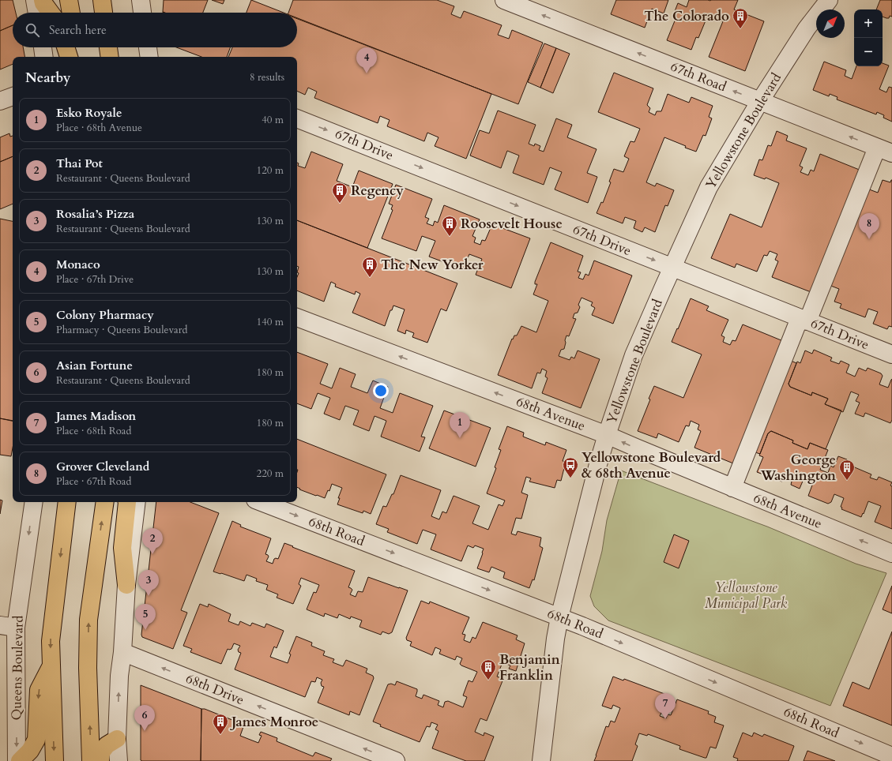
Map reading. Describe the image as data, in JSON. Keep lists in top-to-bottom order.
{
  "streets": {
    "street": [
      "67th Road",
      "Yellowstone Boulevard",
      "67th Drive",
      "68th Avenue",
      "68th Road",
      "Queens Boulevard",
      "68th Drive"
    ]
  },
  "crossings": [
    ["67th Road", "Yellowstone Boulevard"],
    ["Yellowstone Boulevard", "67th Drive"],
    ["Yellowstone Boulevard", "68th Avenue"],
    ["Yellowstone Boulevard", "68th Road"]
  ],
  "one_way": [
    "67th Road",
    "67th Drive",
    "68th Avenue",
    "68th Road",
    "68th Drive"
  ],
  "parks": ["Yellowstone Municipal Park"],
  "places": {
    "building": [
      "The Colorado",
      "Regency",
      "Roosevelt House",
      "The New Yorker",
      "George Washington",
      "Benjamin Franklin",
      "James Monroe"
    ],
    "bus stop": ["Yellowstone Boulevard & 68th Avenue"]
  },
  "north": "top right",
  "page": {
    "map_buttons": ["+", "−"],
    "search": "Search here",
    "pins": [
      "4",
      "8",
      "1",
      "2",
      "3",
      "5",
      "7",
      "6"
    ],
    "heading": ["Nearby", "8 results"],
    "list": [
      {
        "mark": "1",
        "name": "Esko Royale",
        "note": "Place · 68th Avenue",
        "value": "40 m"
      },
      {
        "mark": "2",
        "name": "Thai Pot",
        "note": "Restaurant · Queens Boulevard",
        "value": "120 m"
      },
      {
        "mark": "3",
        "name": "Rosalia’s Pizza",
        "note": "Restaurant · Queens Boulevard",
        "value": "130 m"
      },
      {
        "mark": "4",
        "name": "Monaco",
        "note": "Place · 67th Drive",
        "value": "130 m"
      },
      {
        "mark": "5",
        "name": "Colony Pharmacy",
        "note": "Pharmacy · Queens Boulevard",
        "value": "140 m"
      },
      {
        "mark": "6",
        "name": "Asian Fortune",
        "note": "Restaurant · Queens Boulevard",
        "value": "180 m"
      },
      {
        "mark": "7",
        "name": "James Madison",
        "note": "Place · 68th Road",
        "value": "180 m"
      },
      {
        "mark": "8",
        "name": "Grover Cleveland",
        "note": "Place · 67th Road",
        "value": "220 m"
      }
    ]
  }
}
